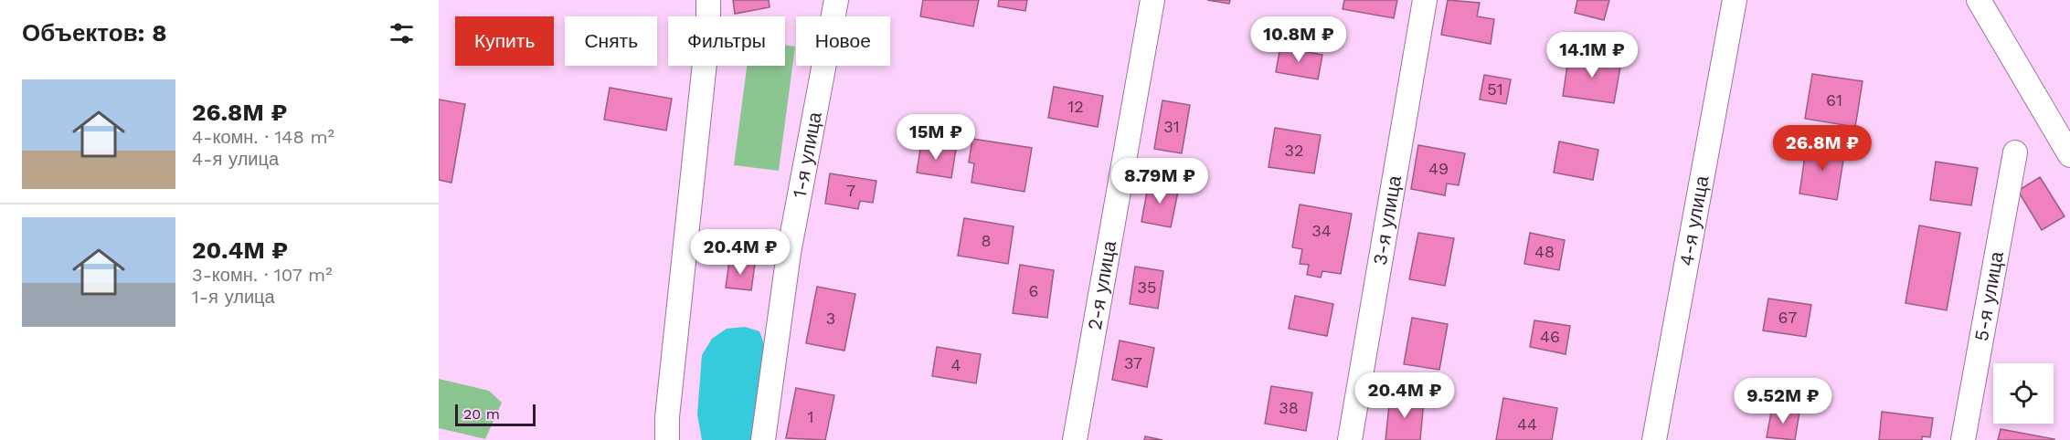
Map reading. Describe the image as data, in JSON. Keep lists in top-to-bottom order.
{
  "streets": {
    "street": [
      "1-я улица",
      "3-я улица",
      "4-я улица",
      "2-я улица",
      "5-я улица"
    ]
  },
  "house_numbers": [
    "51",
    "61",
    "12",
    "31",
    "32",
    "49",
    "7",
    "34",
    "8",
    "48",
    "35",
    "6",
    "67",
    "3",
    "46",
    "37",
    "4",
    "38",
    "1",
    "44"
  ],
  "scale_bar": "20 m",
  "page": {
    "heading": "Объектов: 8",
    "price": [
      "10.8M ₽",
      "14.1M ₽",
      "15M ₽",
      "26.8M ₽",
      "8.79M ₽",
      "20.4M ₽",
      "20.4M ₽",
      "9.52M ₽"
    ],
    "chip": [
      "Купить",
      "Снять",
      "Фильтры",
      "Новое"
    ],
    "list": [
      {
        "name": "26.8M ₽",
        "note": "4-комн. · 148 m² · 4-я улица"
      },
      {
        "name": "20.4M ₽",
        "note": "3-комн. · 107 m² · 1-я улица"
      }
    ],
    "scale": "20 m"
  }
}
